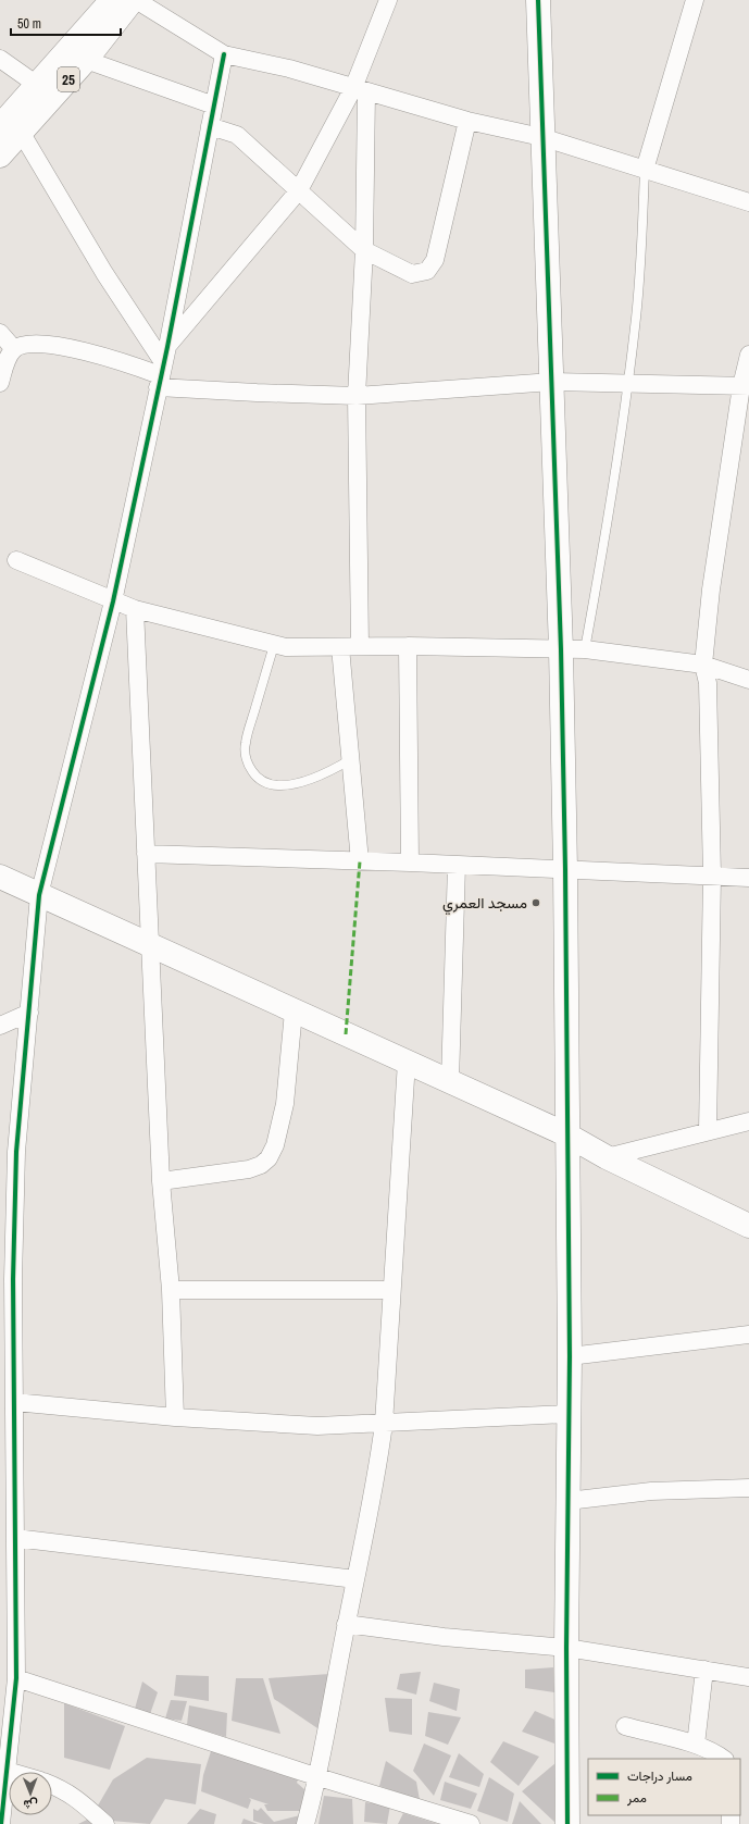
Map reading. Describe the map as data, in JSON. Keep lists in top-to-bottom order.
{
  "streets": {
    "main road": ["25"]
  },
  "places": ["مسجد العمري"],
  "legend": ["مسار دراجات", "ممر"],
  "scale_bar": "50 m",
  "north": "bottom"
}
